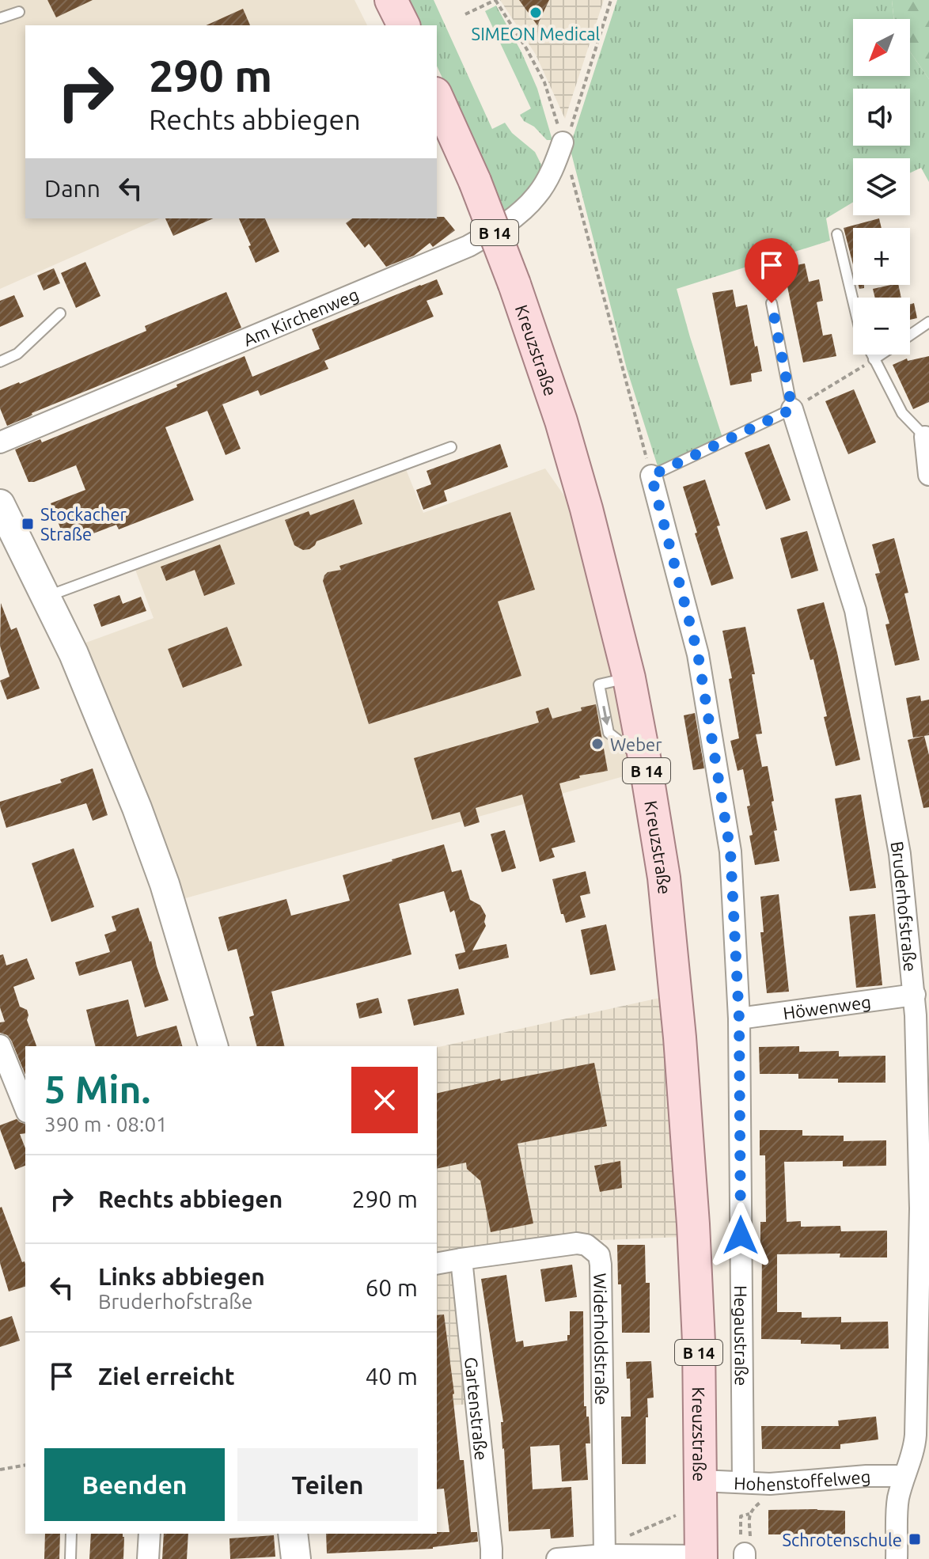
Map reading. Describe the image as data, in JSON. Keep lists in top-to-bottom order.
{
  "streets": {
    "main road": ["B 14", "Kreuzstraße"],
    "street": [
      "Am Kirchenweg",
      "Bruderhofstraße",
      "Höwenweg",
      "Hegaustraße",
      "Widerholdstraße",
      "Gartenstraße",
      "Hohenstoffelweg"
    ]
  },
  "crossings": [
    ["Kreuzstraße", "Hohenstoffelweg"],
    ["Bruderhofstraße", "Höwenweg"],
    ["Bruderhofstraße", "Hohenstoffelweg"],
    ["Höwenweg", "Hegaustraße"],
    ["Hegaustraße", "Hohenstoffelweg"],
    ["Widerholdstraße", "Gartenstraße"]
  ],
  "places": {
    "other": ["SIMEON Medical", "Weber"],
    "transit": ["Stockacher Straße", "Schrotenschule"]
  },
  "north": "bottom left",
  "page": {
    "map_buttons": ["+", "−"],
    "turn": ["290 m", "Rechts abbiegen"],
    "then": "Dann",
    "heading": ["5 Min.", "390 m · 08:01"],
    "list": [
      {
        "name": "Rechts abbiegen",
        "value": "290 m"
      },
      {
        "name": "Links abbiegen",
        "note": "Bruderhofstraße",
        "value": "60 m"
      },
      {
        "name": "Ziel erreicht",
        "value": "40 m"
      }
    ],
    "buttons": ["Beenden", "Teilen"]
  }
}
